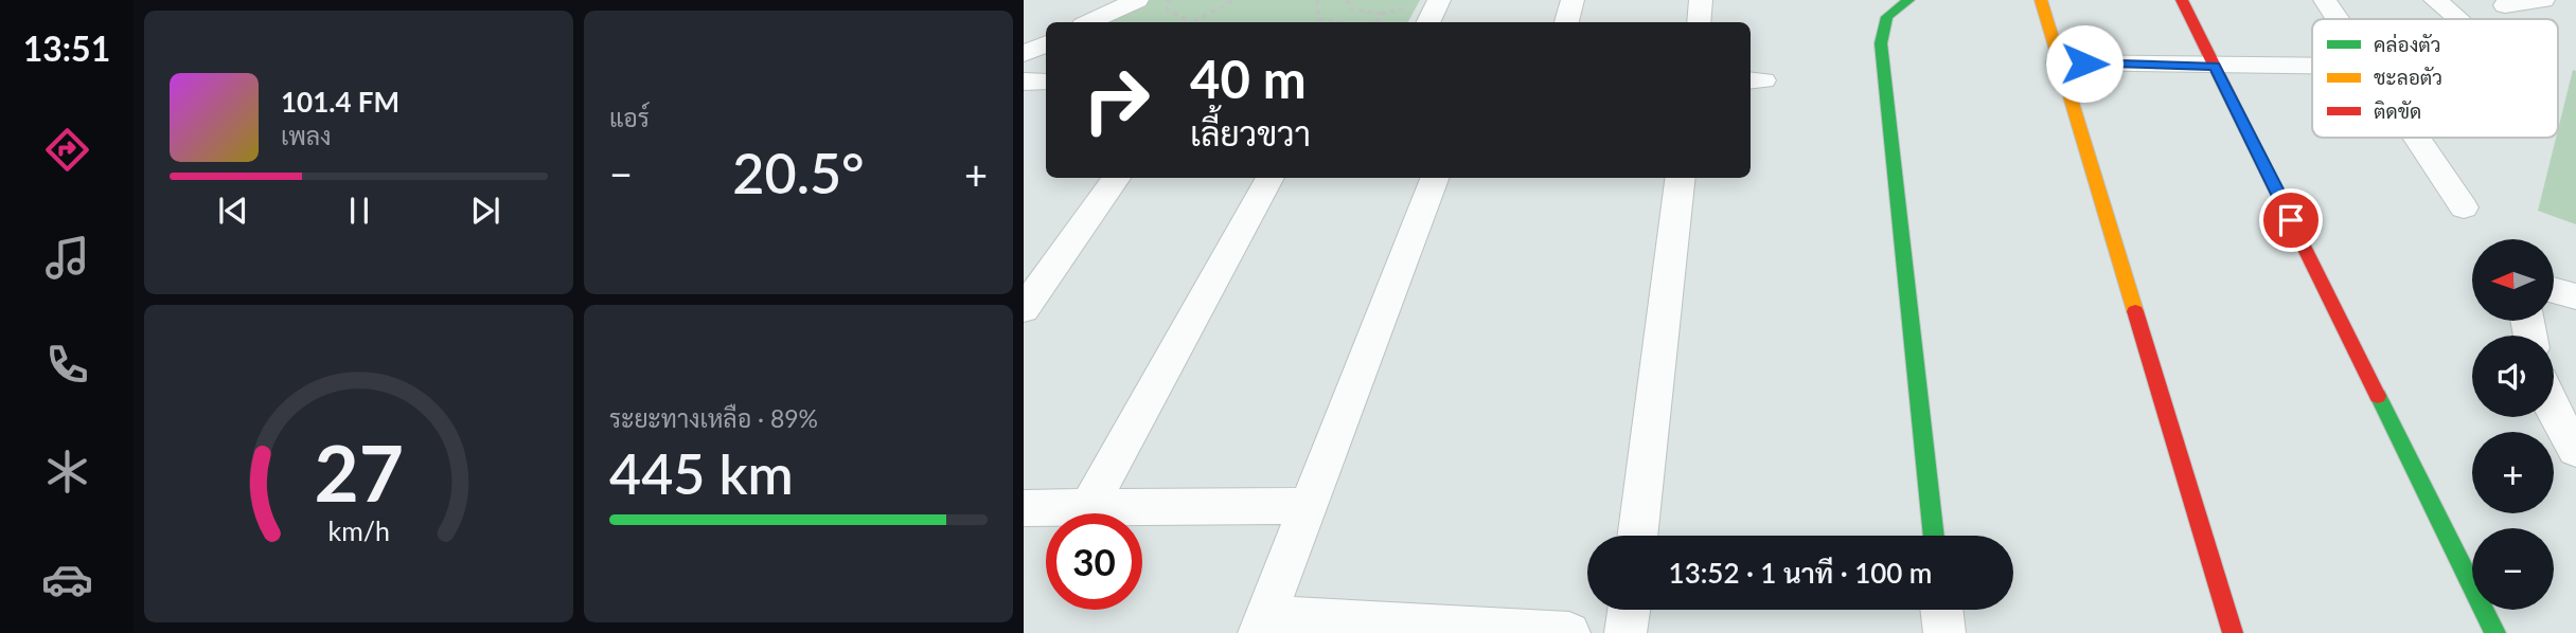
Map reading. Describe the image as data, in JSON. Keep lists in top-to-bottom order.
{
  "legend": ["คล่องตัว", "ชะลอตัว", "ติดขัด"],
  "north": "left",
  "page": {
    "tabs": "13:51",
    "tile": [
      "แอร์",
      ["ระยะทางเหลือ · 89%", "445 km"]
    ],
    "turn": ["40 m", "เลี้ยวขวา"],
    "song": ["101.4 FM", "เพลง"],
    "heat": ["−", "20.5°", "+"],
    "map_buttons": ["+", "−"],
    "limit": "30",
    "trip": "13:52 · 1 นาที · 100 m",
    "gauge": ["27", "km/h"]
  }
}
